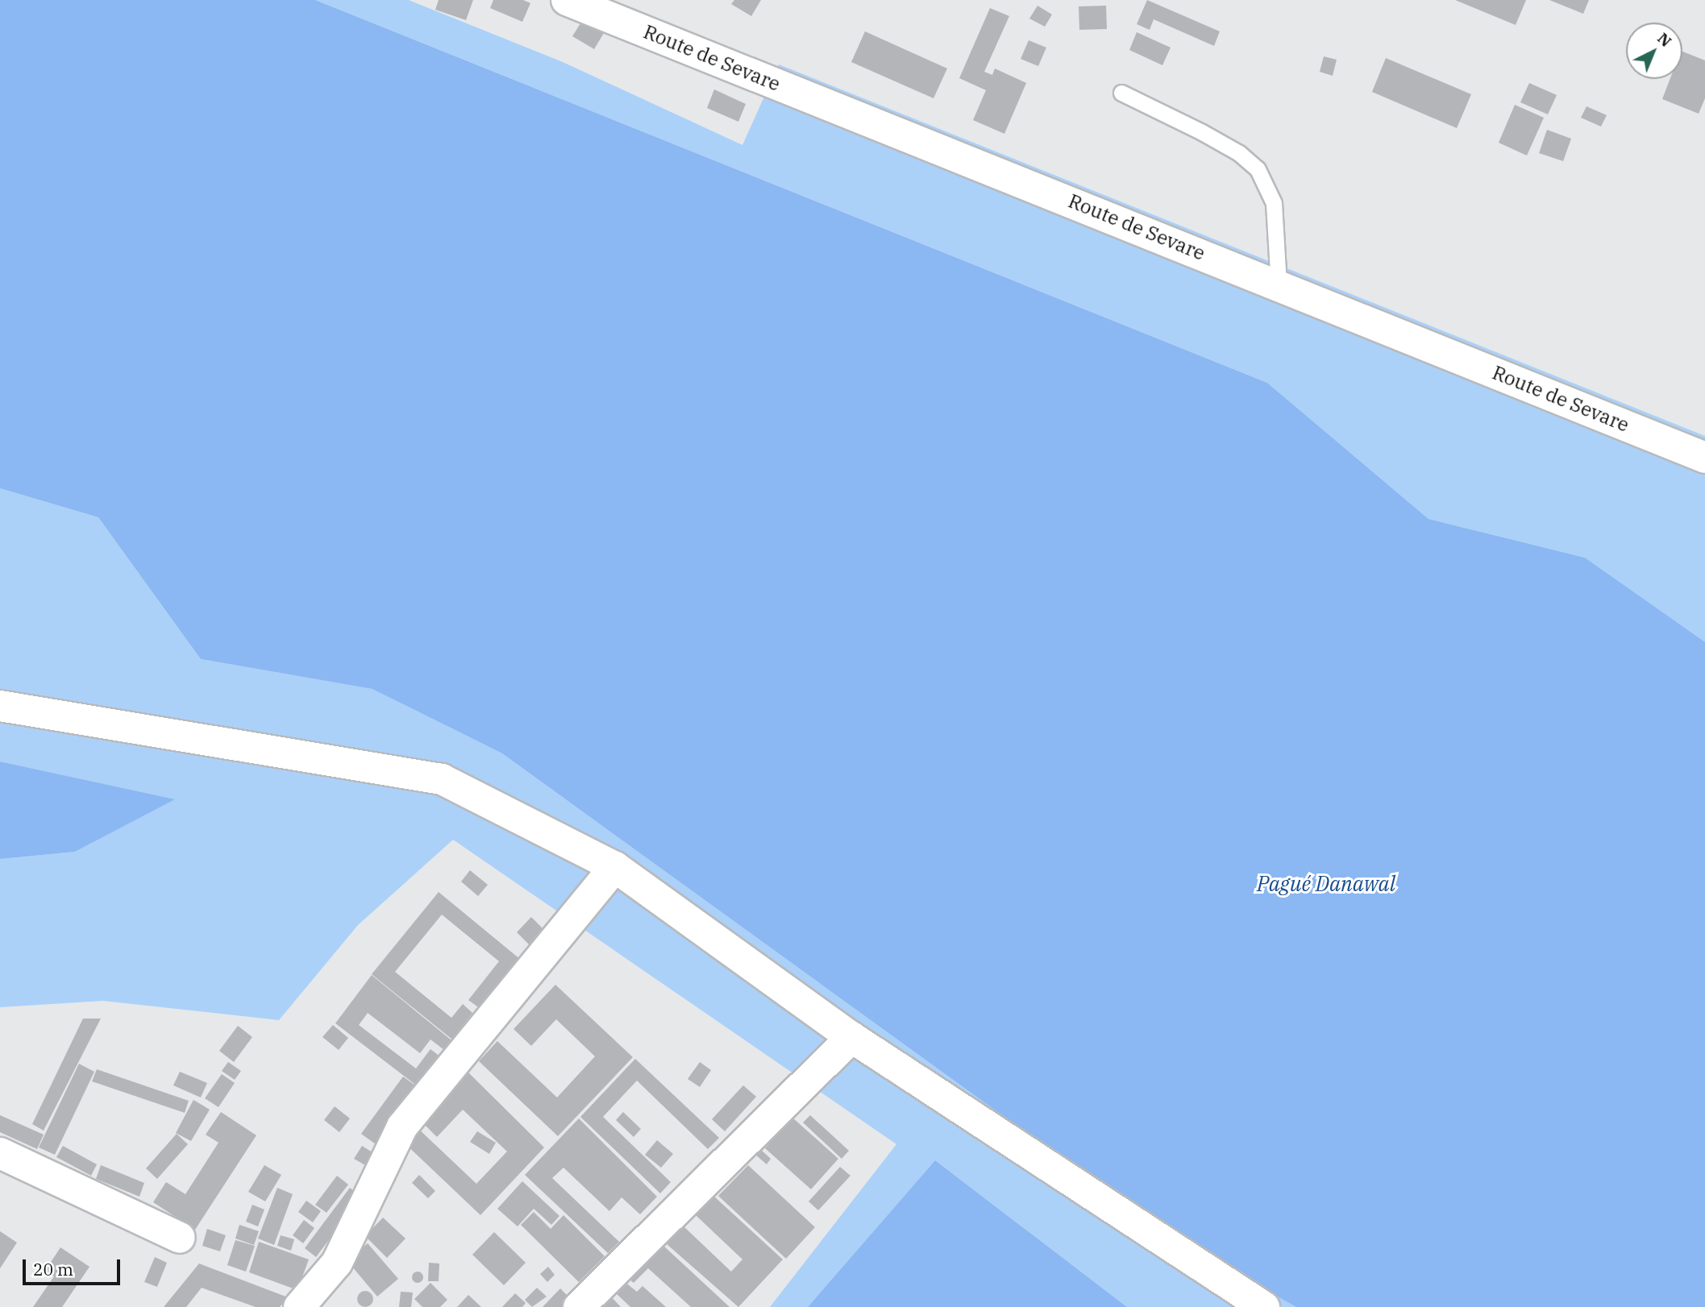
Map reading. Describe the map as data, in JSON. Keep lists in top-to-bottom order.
{
  "streets": {
    "street": ["Route de Sevare"]
  },
  "water": ["Pagué Danawal"],
  "scale_bar": "20 m",
  "north": "top right"
}
